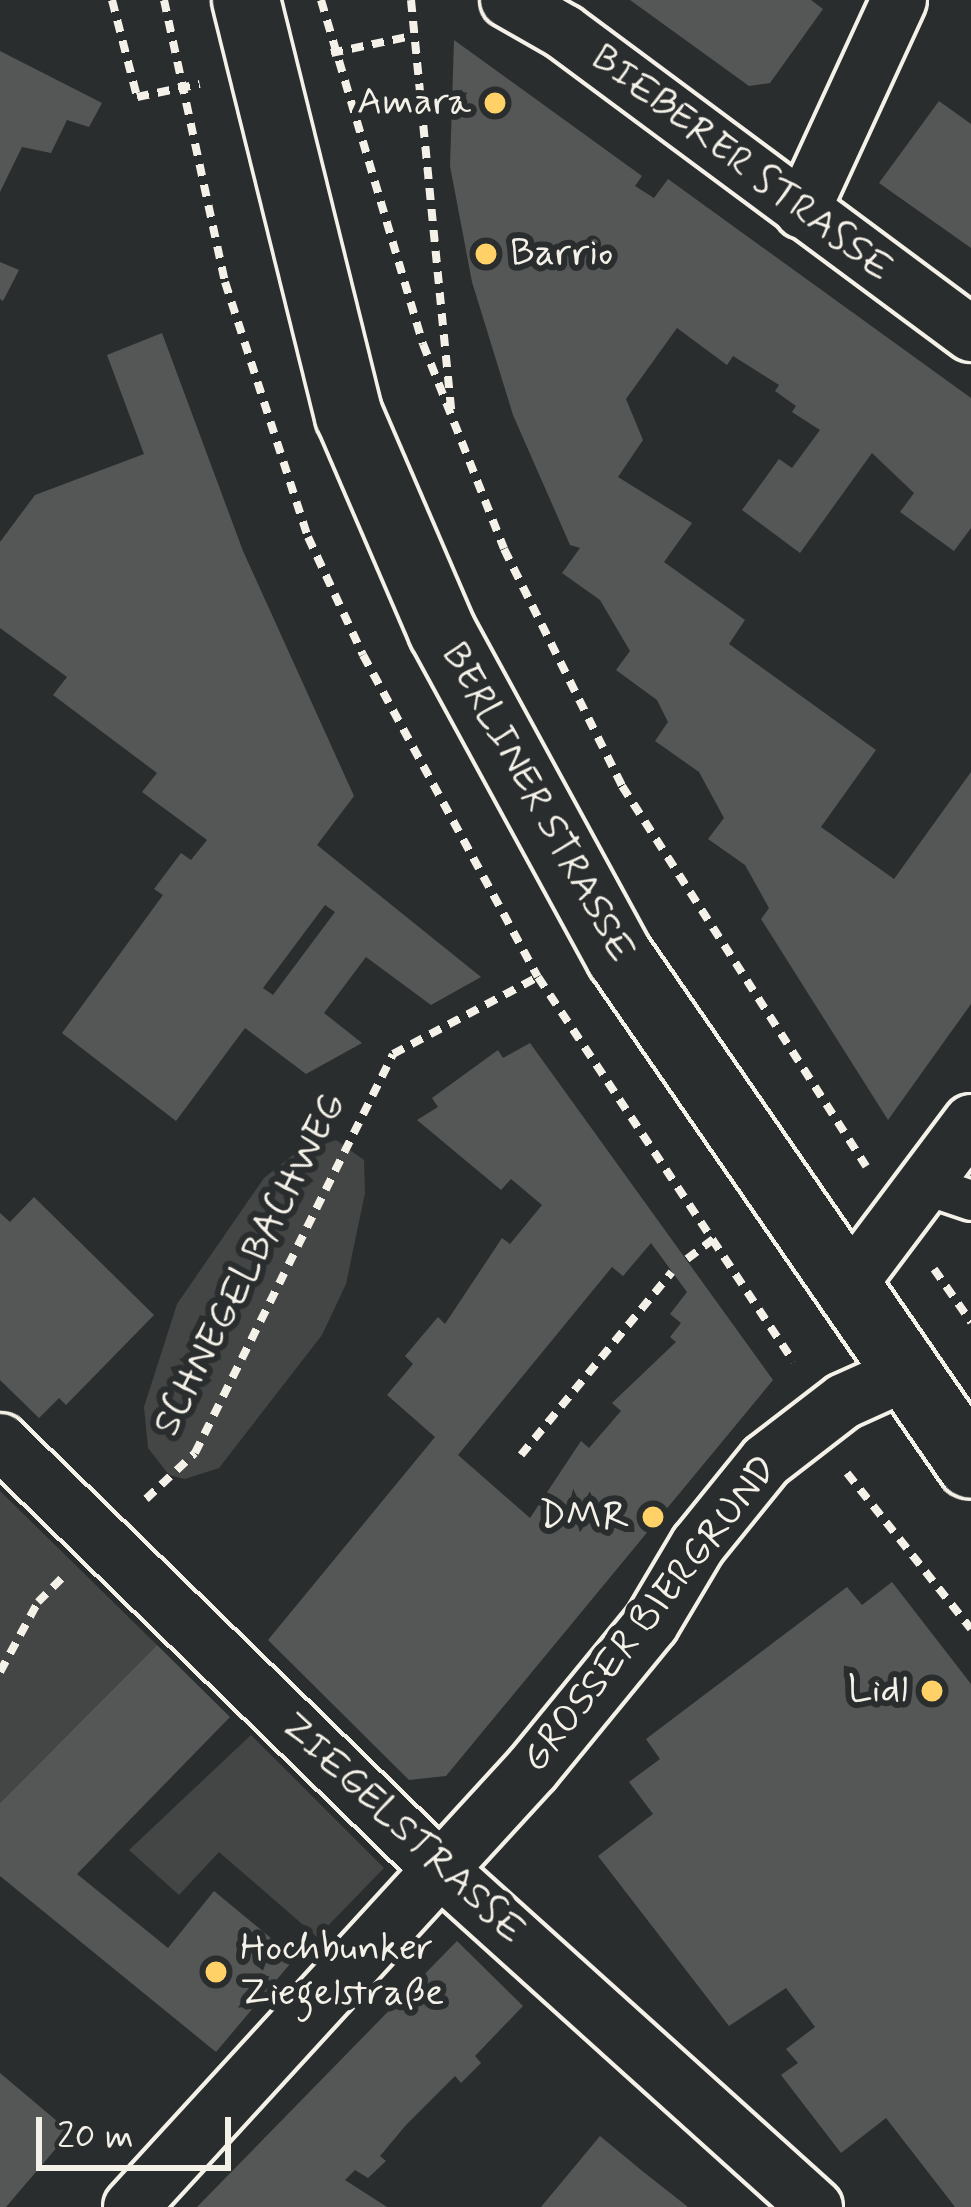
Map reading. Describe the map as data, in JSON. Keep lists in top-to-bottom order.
{
  "streets": {
    "main road": ["BERLINER STRASSE"],
    "street": ["BIEBERER STRASSE", "GROSSER BIERGRUND", "ZIEGELSTRASSE"],
    "path": ["SCHNEGELBACHWEG"]
  },
  "crossings": [
    ["BERLINER STRASSE", "GROSSER BIERGRUND"],
    ["SCHNEGELBACHWEG", "ZIEGELSTRASSE"],
    ["GROSSER BIERGRUND", "ZIEGELSTRASSE"]
  ],
  "places": [
    "Amara",
    "Barrio",
    "DMR",
    "Lidl",
    "Hochbunker Ziegelstraße"
  ],
  "scale_bar": "20 m"
}
